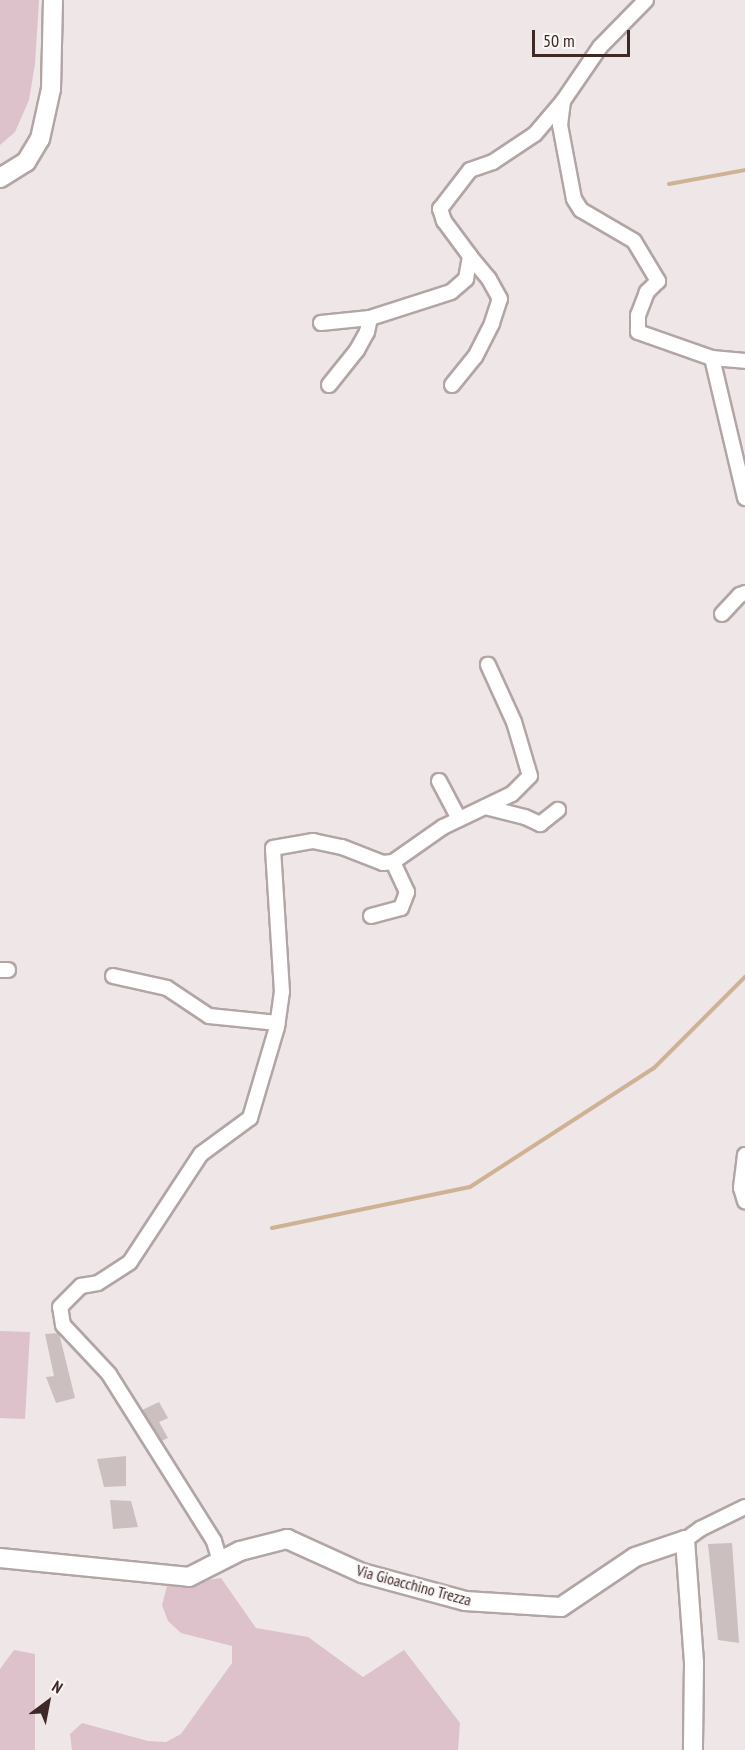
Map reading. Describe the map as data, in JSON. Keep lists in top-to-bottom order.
{
  "streets": {
    "street": ["Via Gioacchino Trezza"]
  },
  "scale_bar": "50 m",
  "north": "top right"
}
